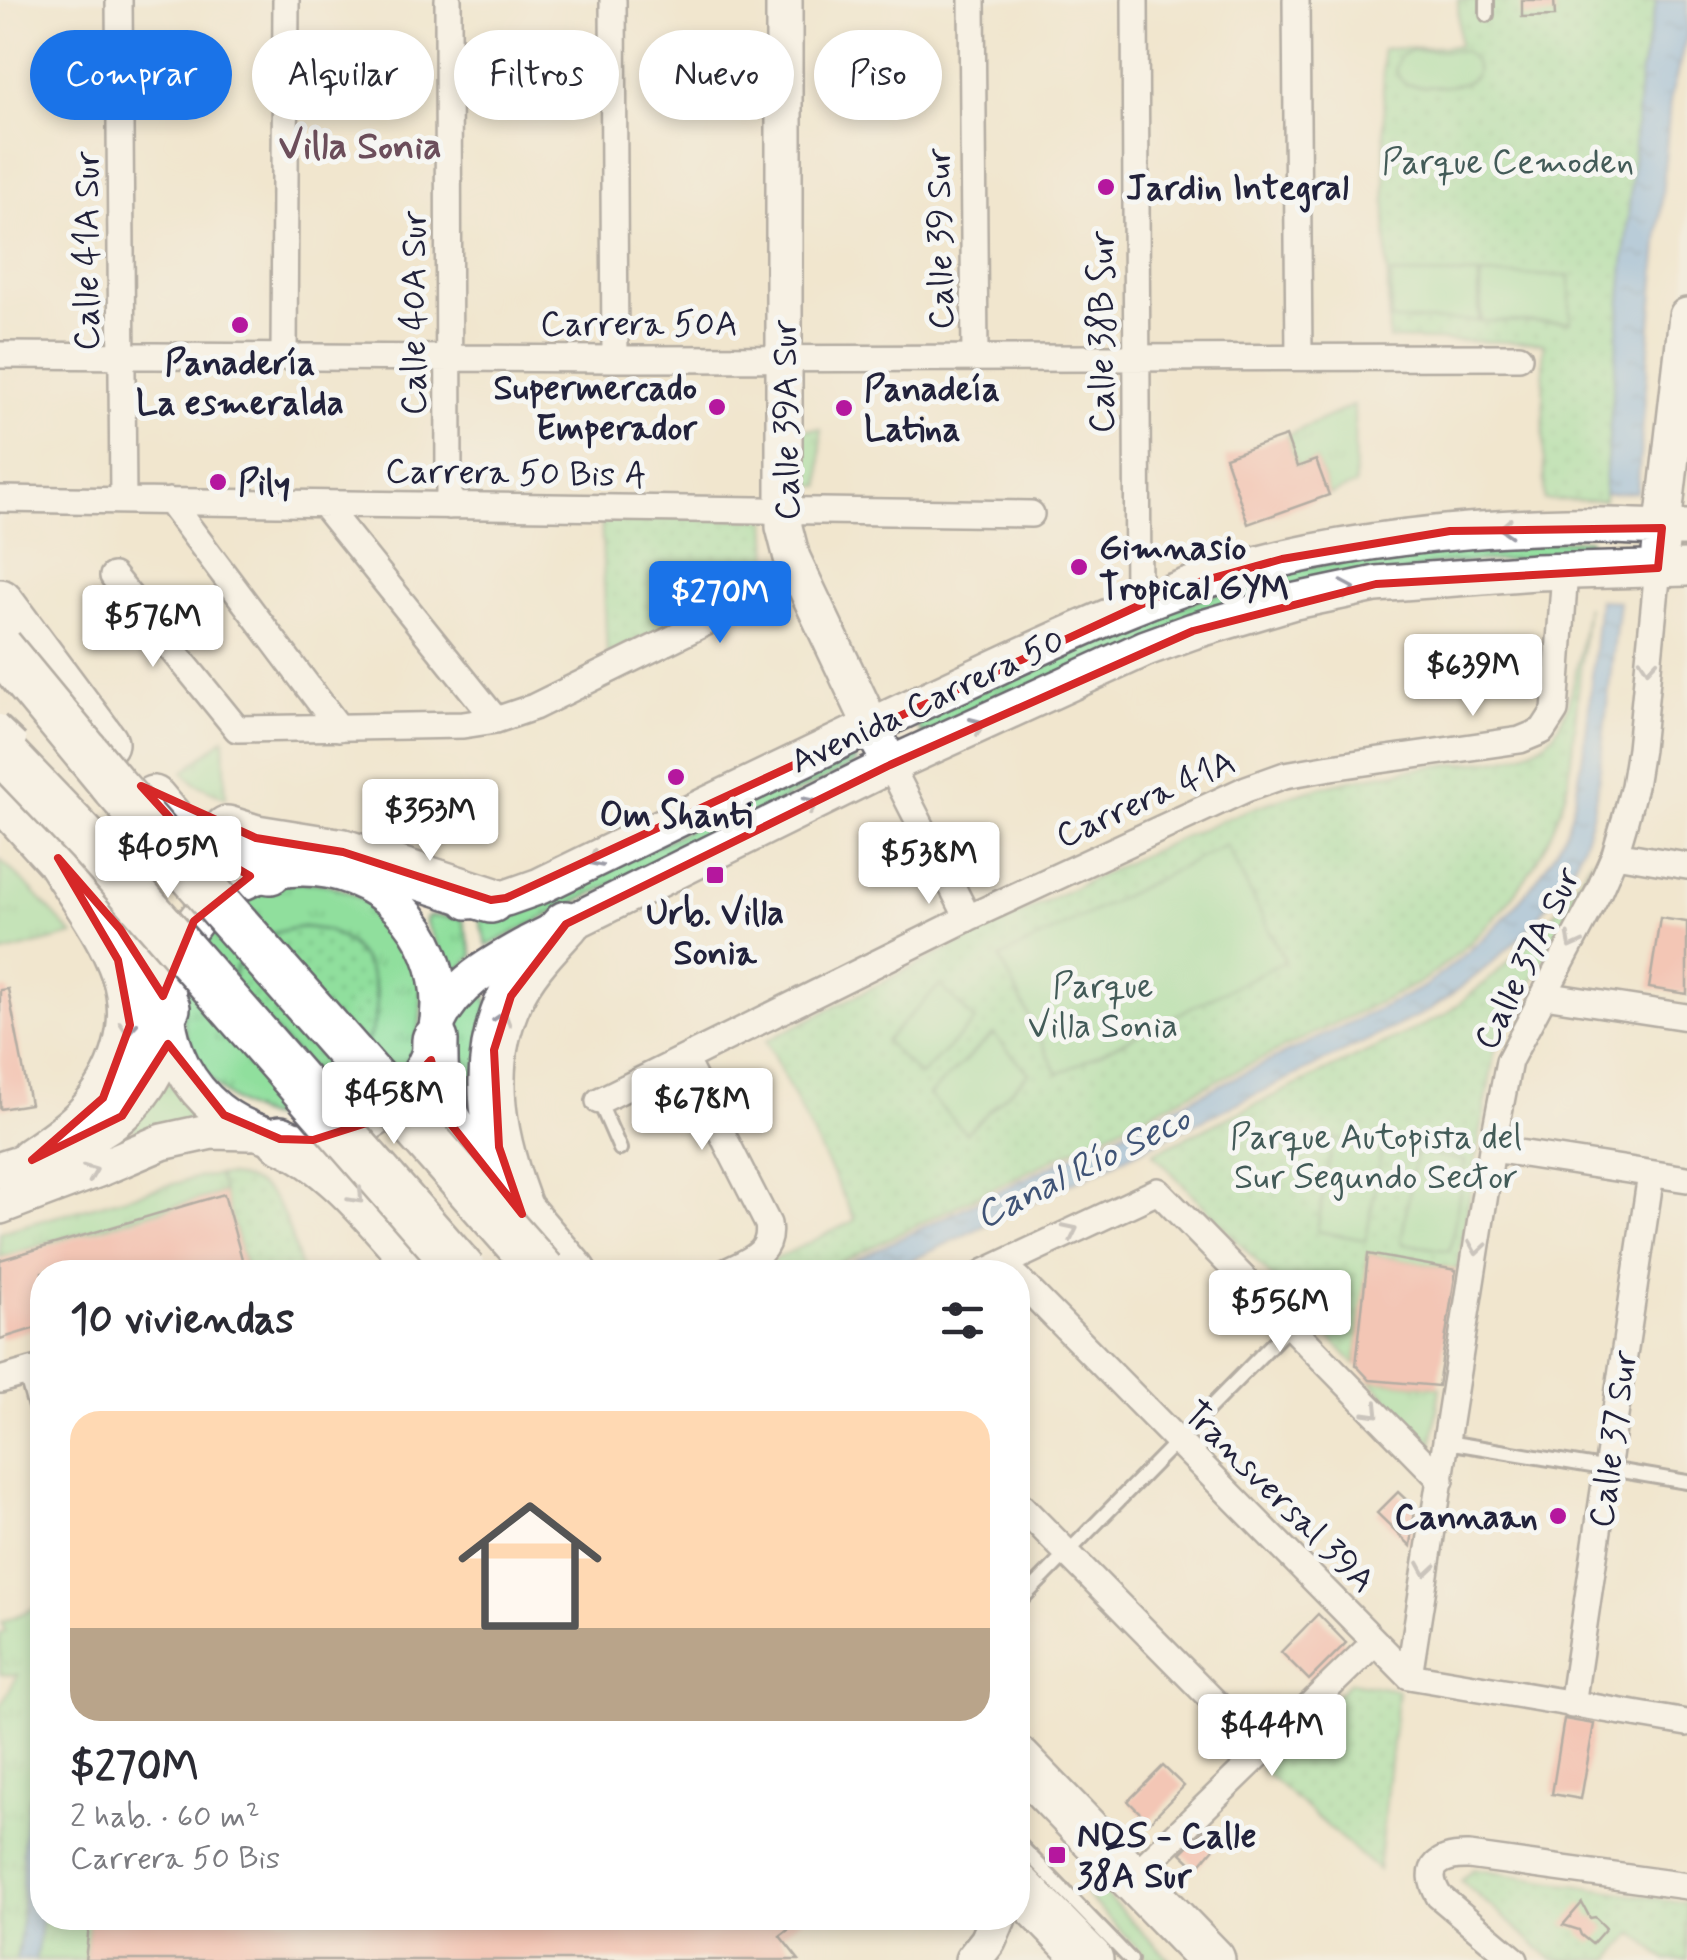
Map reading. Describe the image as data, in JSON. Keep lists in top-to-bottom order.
{
  "streets": {
    "main road": ["Calle 39A Sur", "Avenida Carrera 50"],
    "street": [
      "Calle 39 Sur",
      "Calle 41A Sur",
      "Calle 40A Sur",
      "Carrera 50A",
      "Calle 38B Sur",
      "Carrera 50 Bis A",
      "Carrera 41A",
      "Calle 37A Sur",
      "Calle 37 Sur",
      "Transversal 39A"
    ]
  },
  "crossings": [
    ["Calle 39 Sur", "Carrera 50A"],
    ["Calle 41A Sur", "Carrera 50A"],
    ["Calle 41A Sur", "Carrera 50 Bis A"],
    ["Calle 40A Sur", "Carrera 50A"],
    ["Calle 40A Sur", "Carrera 50 Bis A"],
    ["Carrera 50A", "Calle 38B Sur"],
    ["Carrera 50A", "Calle 39A Sur"],
    ["Calle 38B Sur", "Avenida Carrera 50"],
    ["Calle 39A Sur", "Carrera 50 Bis A"],
    ["Calle 39A Sur", "Avenida Carrera 50"],
    ["Calle 39A Sur", "Carrera 41A"],
    ["Avenida Carrera 50", "Carrera 41A"],
    ["Avenida Carrera 50", "Calle 37A Sur"],
    ["Calle 37A Sur", "Transversal 39A"]
  ],
  "one_way": ["Calle 37A Sur"],
  "districts": ["Villa Sonia"],
  "water": ["Canal Río Seco"],
  "parks": ["Parque Cemoden", "Parque Villa Sonia", "Parque Autopista del Sur Segundo Sector"],
  "places": {
    "other": [
      "Jardin Integral",
      "Panadería La esmeralda",
      "Supermercado Emperador",
      "Panadeía Latina",
      "Pily",
      "Gimnasio Tropical GYM",
      "Om Shanti",
      "Cannaan"
    ],
    "transit": ["Urb. Villa Sonia", "NQS - Calle 38A Sur"]
  },
  "page": {
    "chip": [
      "Comprar",
      "Alquilar",
      "Filtros",
      "Nuevo",
      "Piso"
    ],
    "price": [
      "$270M",
      "$576M",
      "$639M",
      "$353M",
      "$405M",
      "$538M",
      "$458M",
      "$678M",
      "$556M",
      "$444M"
    ],
    "heading": "10 viviendas",
    "list": [
      {
        "name": "$270M",
        "note": "2 hab. · 60 m² · Carrera 50 Bis"
      }
    ]
  }
}
